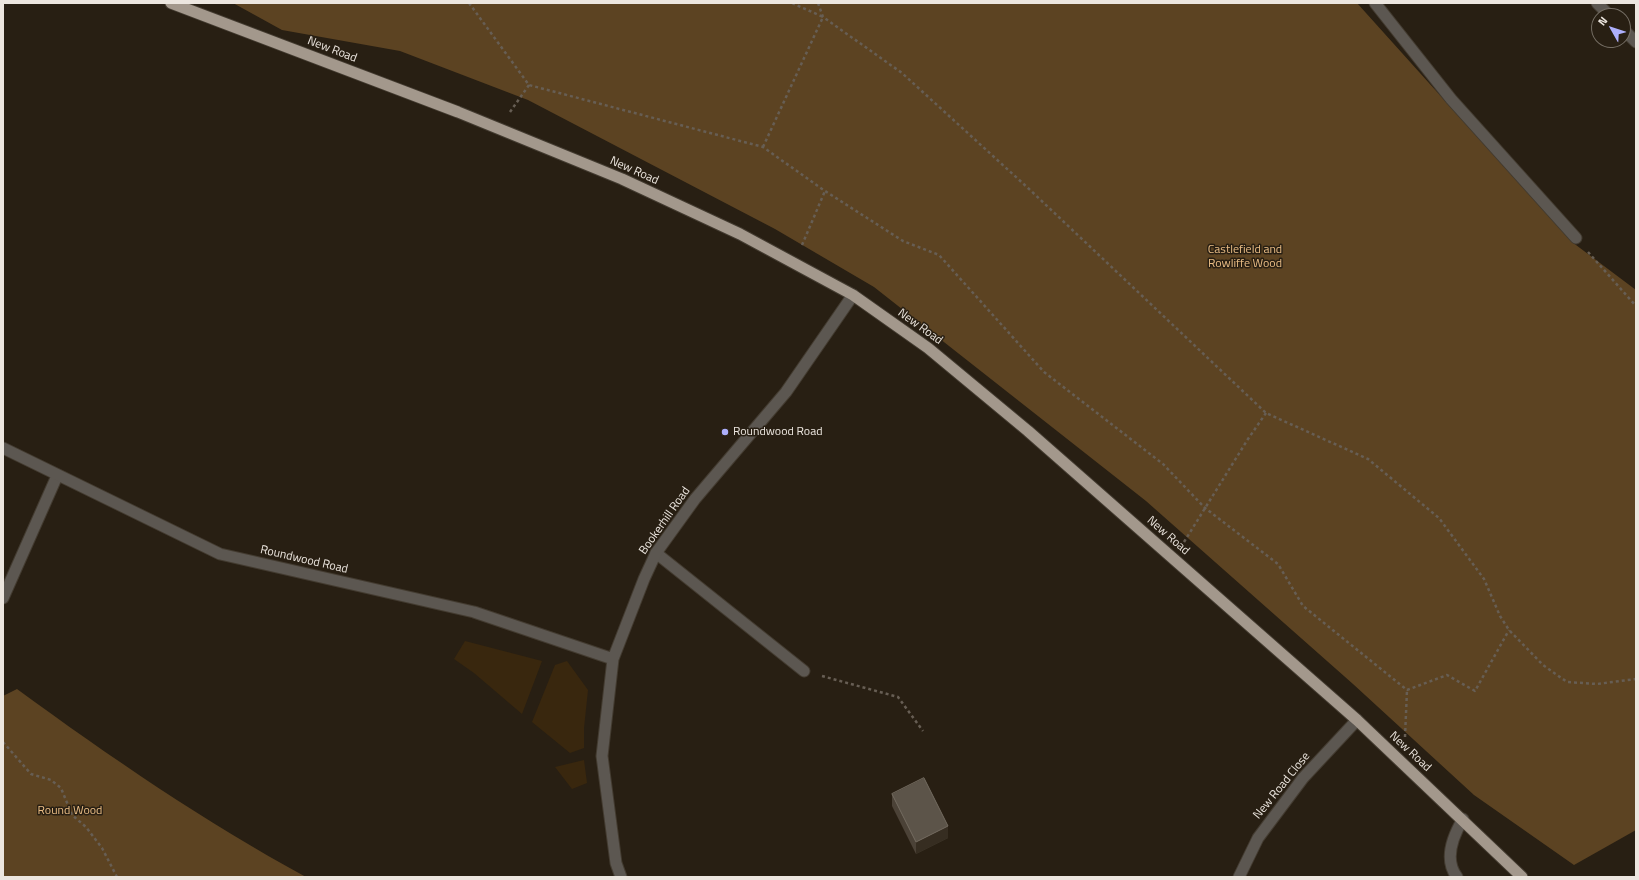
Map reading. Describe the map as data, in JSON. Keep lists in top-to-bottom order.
{
  "streets": {
    "highway": ["New Road"],
    "street": ["Bookerhill Road", "Roundwood Road", "New Road Close"]
  },
  "crossings": [
    ["New Road", "Bookerhill Road"],
    ["New Road", "New Road Close"],
    ["Bookerhill Road", "Roundwood Road"]
  ],
  "parks": ["Castlefield and Rowliffe Wood", "Round Wood"],
  "places": ["Roundwood Road"],
  "north": "top left"
}
